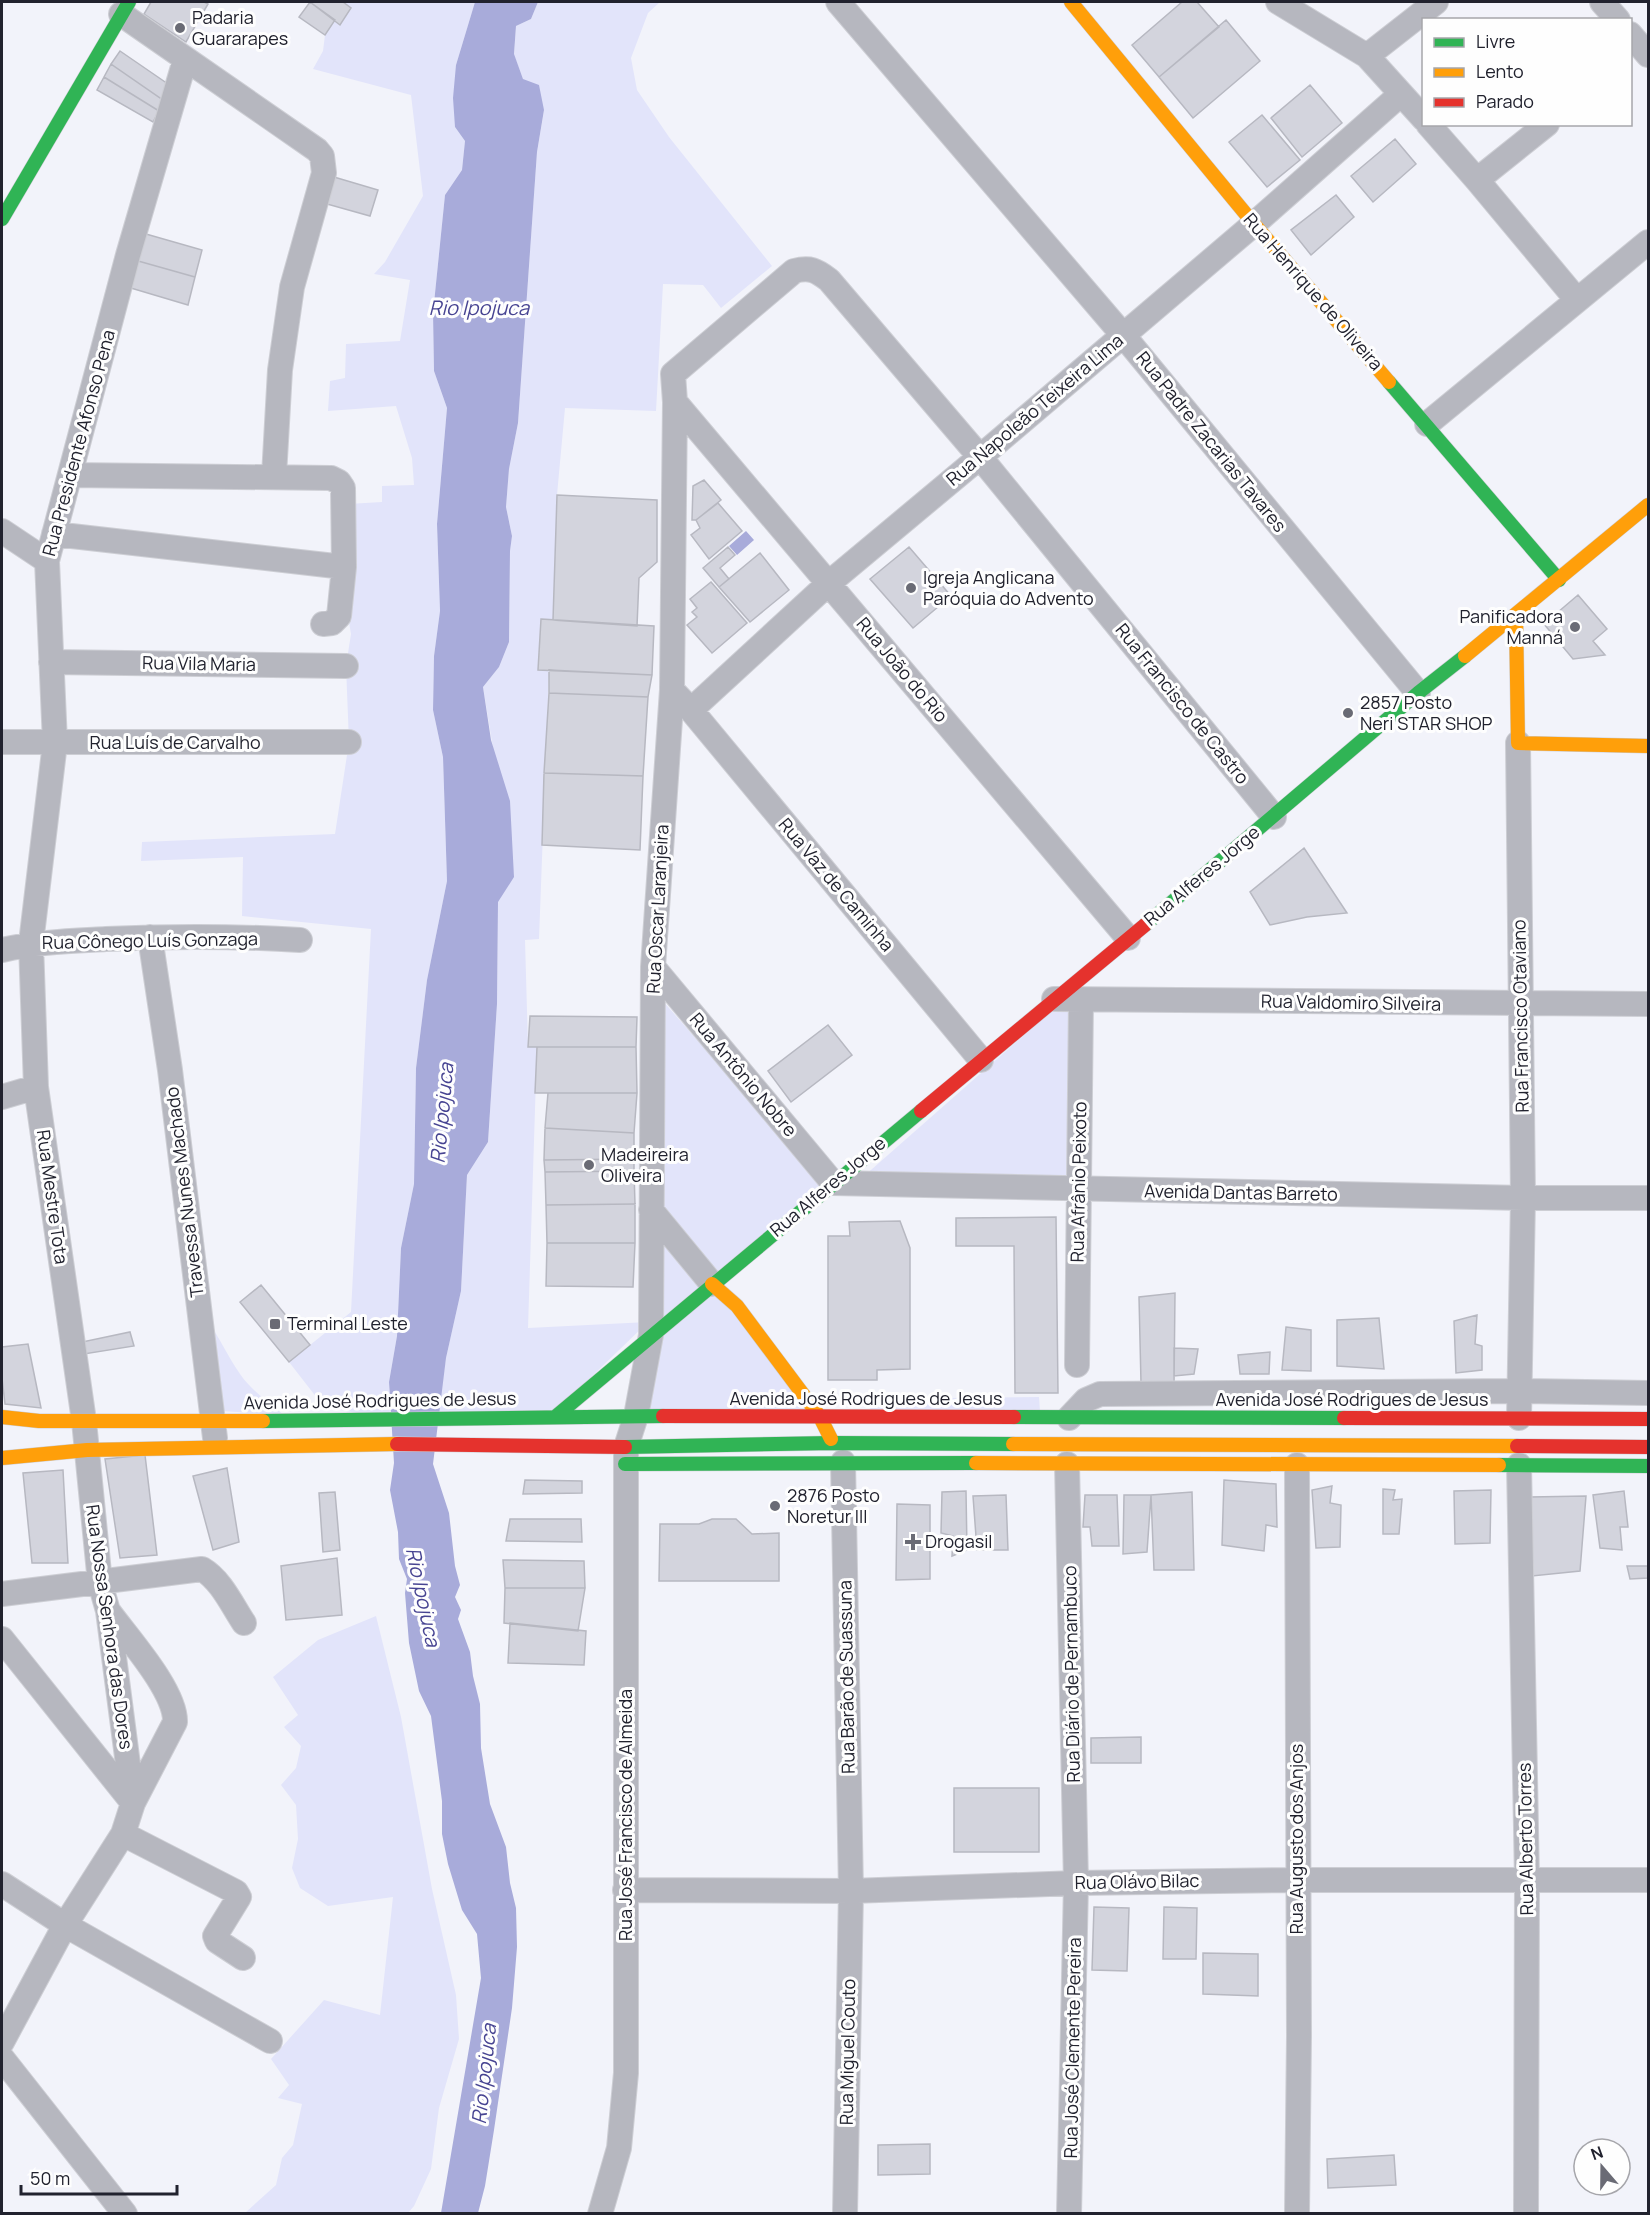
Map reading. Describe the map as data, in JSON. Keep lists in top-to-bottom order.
{
  "streets": {
    "street": [
      "Rua Henrique de Oliveira",
      "Rua Napoleão Teixeira Lima",
      "Rua Padre Zacarias Tavares",
      "Rua Presidente Afonso Pena",
      "Rua Vila Maria",
      "Rua João do Rio",
      "Rua Francisco de Castro",
      "Rua Luís de Carvalho",
      "Rua Alferes Jorge",
      "Rua Vaz de Caminha",
      "Rua Oscar Laranjeira",
      "Rua Cônego Luís Gonzaga",
      "Rua Valdomiro Silveira",
      "Rua Francisco Otaviano",
      "Rua Antônio Nobre",
      "Rua Afrânio Peixoto",
      "Travessa Nunes Machado",
      "Avenida Dantas Barreto",
      "Rua Mestre Tota",
      "Avenida José Rodrigues de Jesus",
      "Rua Nossa Senhora das Dores",
      "Rua Diário de Pernambuco",
      "Rua Barão de Suassuna",
      "Rua José Francisco de Almeida",
      "Rua Augusto dos Anjos",
      "Rua Alberto Torres",
      "Rua Olávo Bilac",
      "Rua José Clemente Pereira",
      "Rua Miguel Couto"
    ]
  },
  "crossings": [
    ["Rua Henrique de Oliveira", "Rua Napoleão Teixeira Lima"],
    ["Rua Henrique de Oliveira", "Rua Alferes Jorge"],
    ["Rua Napoleão Teixeira Lima", "Rua Padre Zacarias Tavares"],
    ["Rua Napoleão Teixeira Lima", "Rua João do Rio"],
    ["Rua Napoleão Teixeira Lima", "Rua Francisco de Castro"],
    ["Rua Napoleão Teixeira Lima", "Rua Vaz de Caminha"],
    ["Rua Padre Zacarias Tavares", "Rua Alferes Jorge"],
    ["Rua Presidente Afonso Pena", "Rua Vila Maria"],
    ["Rua Presidente Afonso Pena", "Rua Luís de Carvalho"],
    ["Rua Presidente Afonso Pena", "Rua Cônego Luís Gonzaga"],
    ["Rua Presidente Afonso Pena", "Rua Mestre Tota"],
    ["Rua João do Rio", "Rua Francisco de Castro"],
    ["Rua João do Rio", "Rua Alferes Jorge"],
    ["Rua João do Rio", "Rua Oscar Laranjeira"],
    ["Rua Francisco de Castro", "Rua Alferes Jorge"],
    ["Rua Francisco de Castro", "Rua Oscar Laranjeira"],
    ["Rua Alferes Jorge", "Rua Vaz de Caminha"],
    ["Rua Alferes Jorge", "Rua Oscar Laranjeira"],
    ["Rua Alferes Jorge", "Rua Valdomiro Silveira"],
    ["Rua Alferes Jorge", "Rua Francisco Otaviano"],
    ["Rua Alferes Jorge", "Rua Antônio Nobre"],
    ["Rua Alferes Jorge", "Avenida Dantas Barreto"],
    ["Rua Alferes Jorge", "Avenida José Rodrigues de Jesus"],
    ["Rua Oscar Laranjeira", "Rua Antônio Nobre"],
    ["Rua Oscar Laranjeira", "Avenida José Rodrigues de Jesus"],
    ["Rua Oscar Laranjeira", "Rua José Francisco de Almeida"],
    ["Rua Cônego Luís Gonzaga", "Travessa Nunes Machado"],
    ["Rua Cônego Luís Gonzaga", "Rua Mestre Tota"],
    ["Rua Valdomiro Silveira", "Rua Francisco Otaviano"],
    ["Rua Valdomiro Silveira", "Rua Afrânio Peixoto"],
    ["Rua Francisco Otaviano", "Avenida Dantas Barreto"],
    ["Rua Francisco Otaviano", "Avenida José Rodrigues de Jesus"],
    ["Rua Antônio Nobre", "Avenida Dantas Barreto"],
    ["Rua Afrânio Peixoto", "Avenida Dantas Barreto"],
    ["Travessa Nunes Machado", "Avenida José Rodrigues de Jesus"],
    ["Rua Mestre Tota", "Avenida José Rodrigues de Jesus"],
    ["Rua Mestre Tota", "Rua Nossa Senhora das Dores"],
    ["Avenida José Rodrigues de Jesus", "Rua José Francisco de Almeida"],
    ["Rua Diário de Pernambuco", "Rua Olávo Bilac"],
    ["Rua Diário de Pernambuco", "Rua José Clemente Pereira"],
    ["Rua Barão de Suassuna", "Rua Olávo Bilac"],
    ["Rua Barão de Suassuna", "Rua Miguel Couto"],
    ["Rua José Francisco de Almeida", "Rua Olávo Bilac"],
    ["Rua Augusto dos Anjos", "Rua Olávo Bilac"],
    ["Rua Alberto Torres", "Rua Olávo Bilac"],
    ["Rua Olávo Bilac", "Rua José Clemente Pereira"],
    ["Rua Olávo Bilac", "Rua Miguel Couto"]
  ],
  "water": ["Rio Ipojuca"],
  "places": {
    "other": [
      "Padaria Guararapes",
      "Igreja Anglicana Paróquia do Advento",
      "Panificadora Manná",
      "2857 Posto Neri STAR SHOP",
      "Madeireira Oliveira",
      "2876 Posto Noretur III"
    ],
    "transit": ["Terminal Leste"],
    "health": ["Drogasil"]
  },
  "legend": ["Livre", "Lento", "Parado"],
  "scale_bar": "50 m",
  "north": "top"
}
